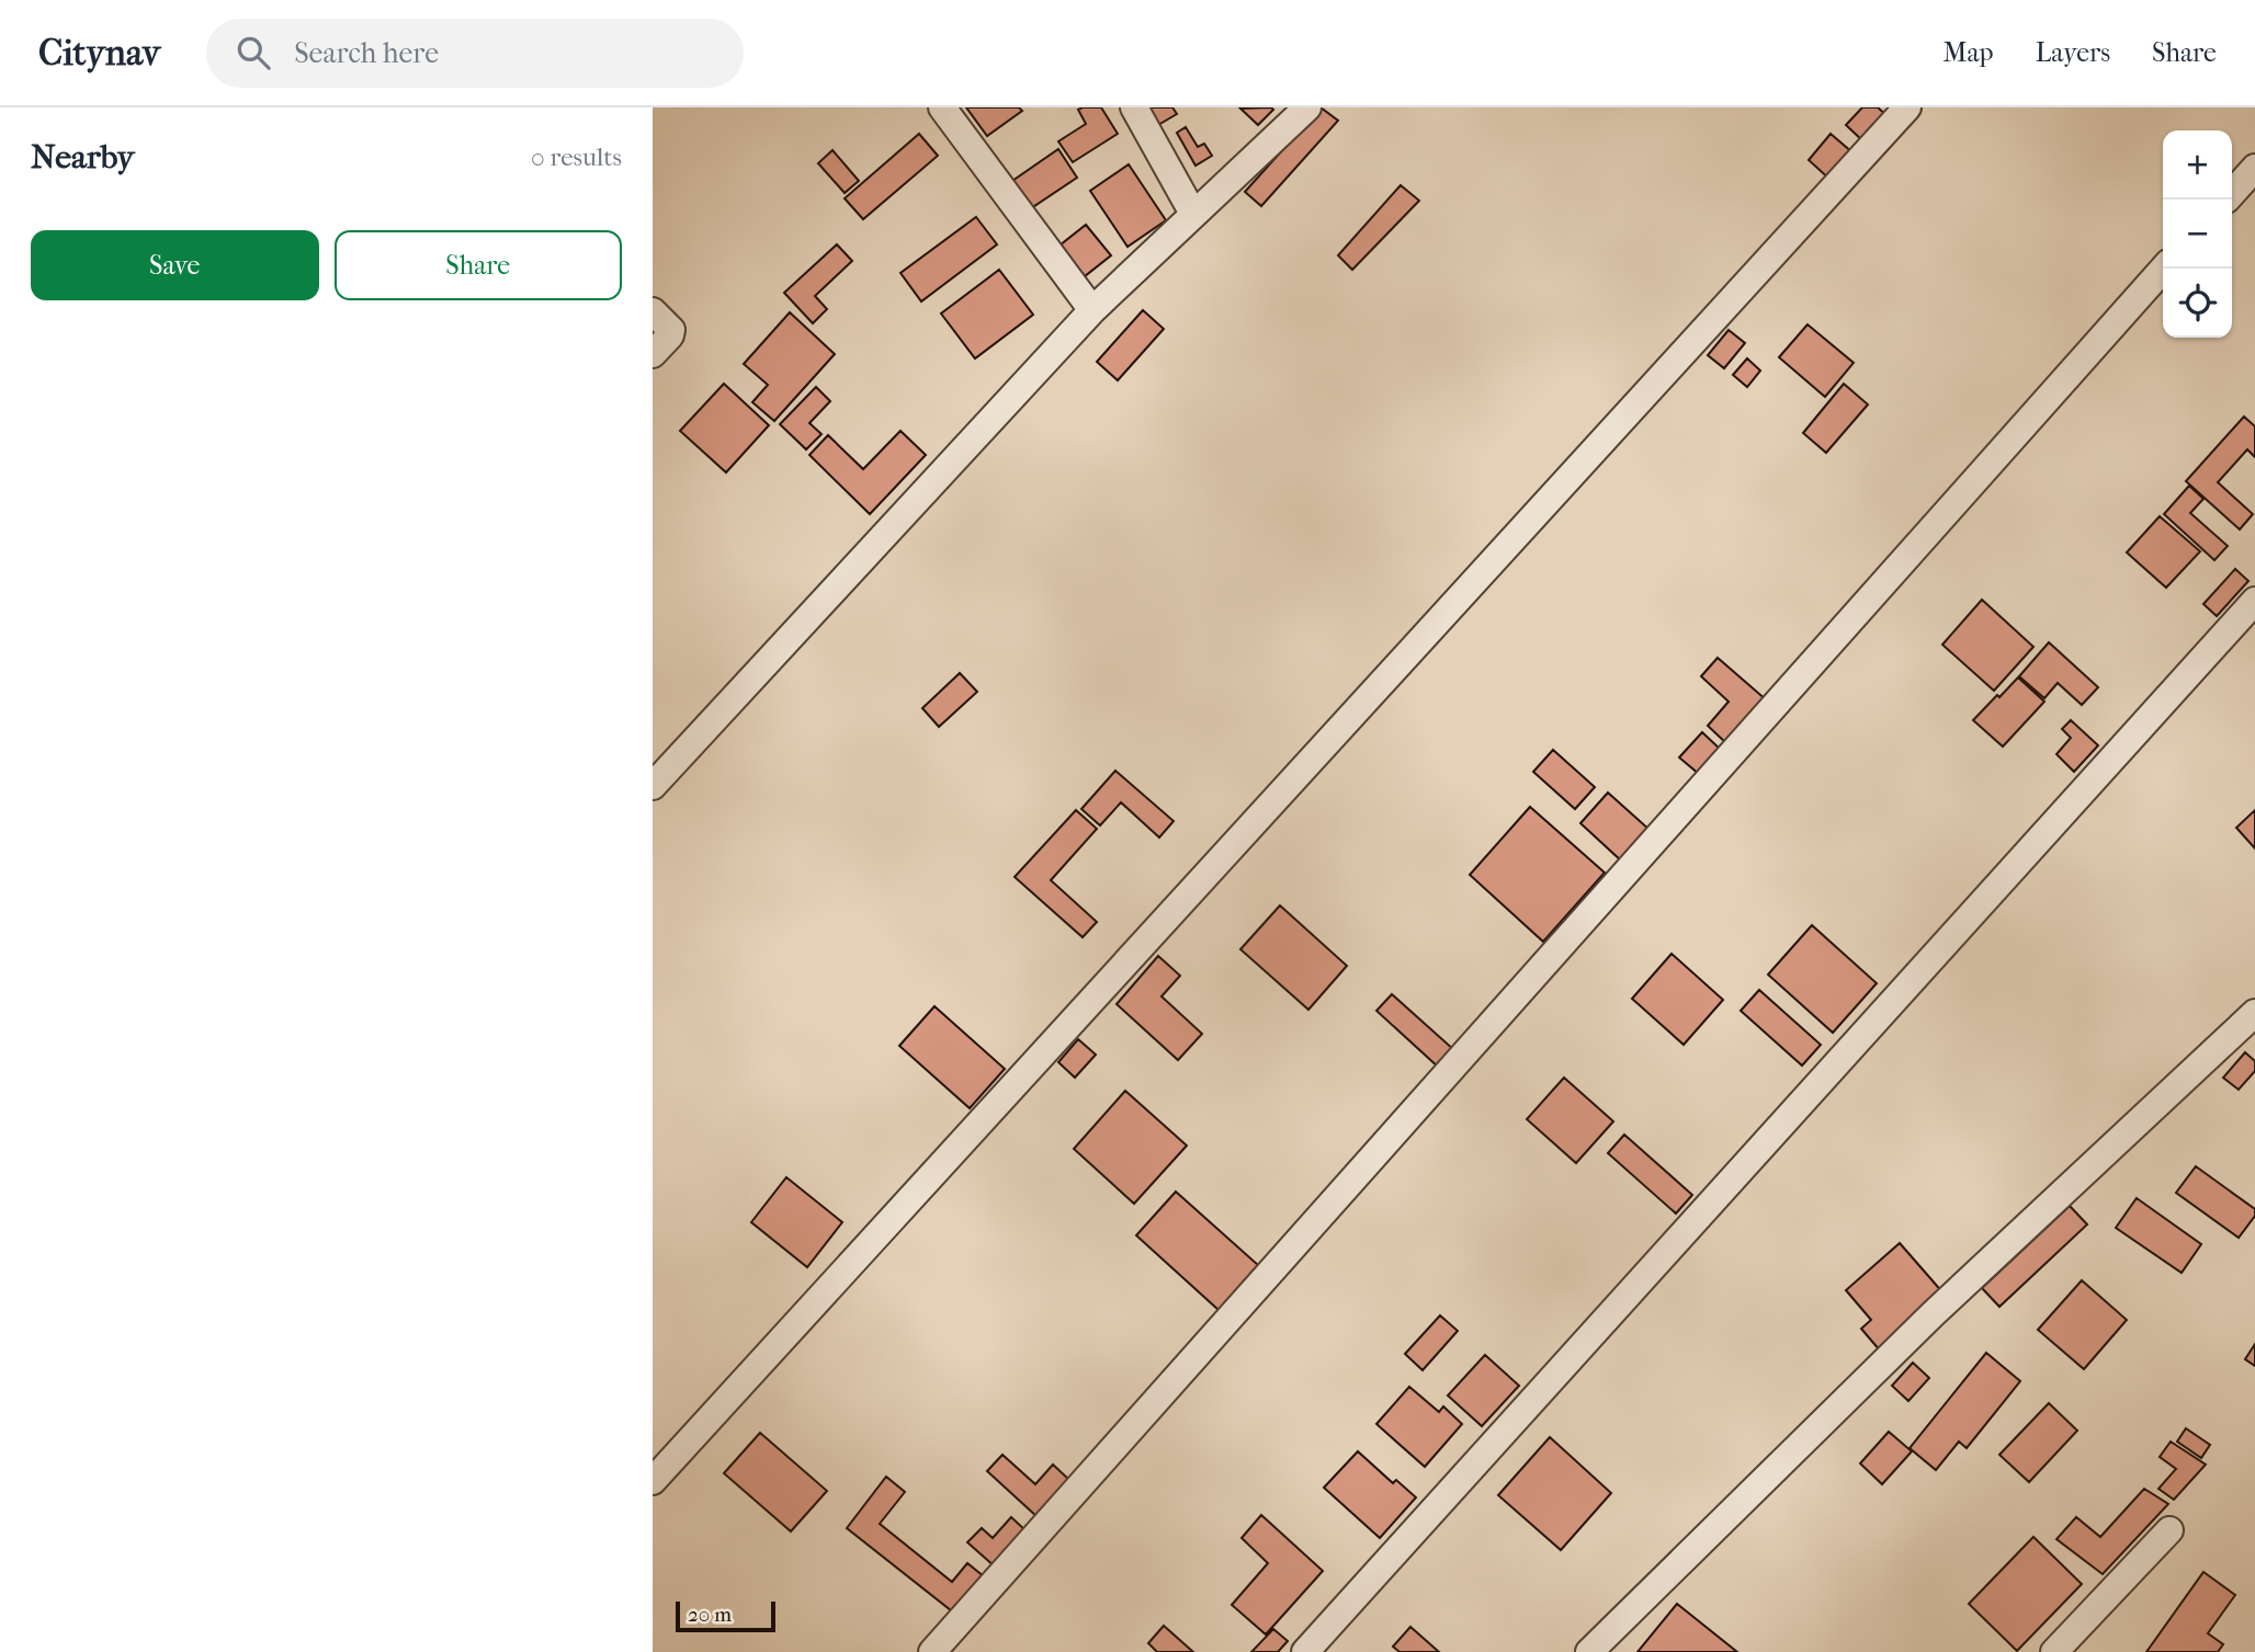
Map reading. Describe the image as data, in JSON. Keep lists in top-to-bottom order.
{
  "scale_bar": "20 m",
  "page": {
    "header": "Citynav",
    "search": "Search here",
    "nav": ["Map", "Layers", "Share"],
    "heading": ["Nearby", "0 results"],
    "map_buttons": ["+", "−"],
    "buttons": ["Save", "Share"],
    "scale": "20 m"
  }
}
